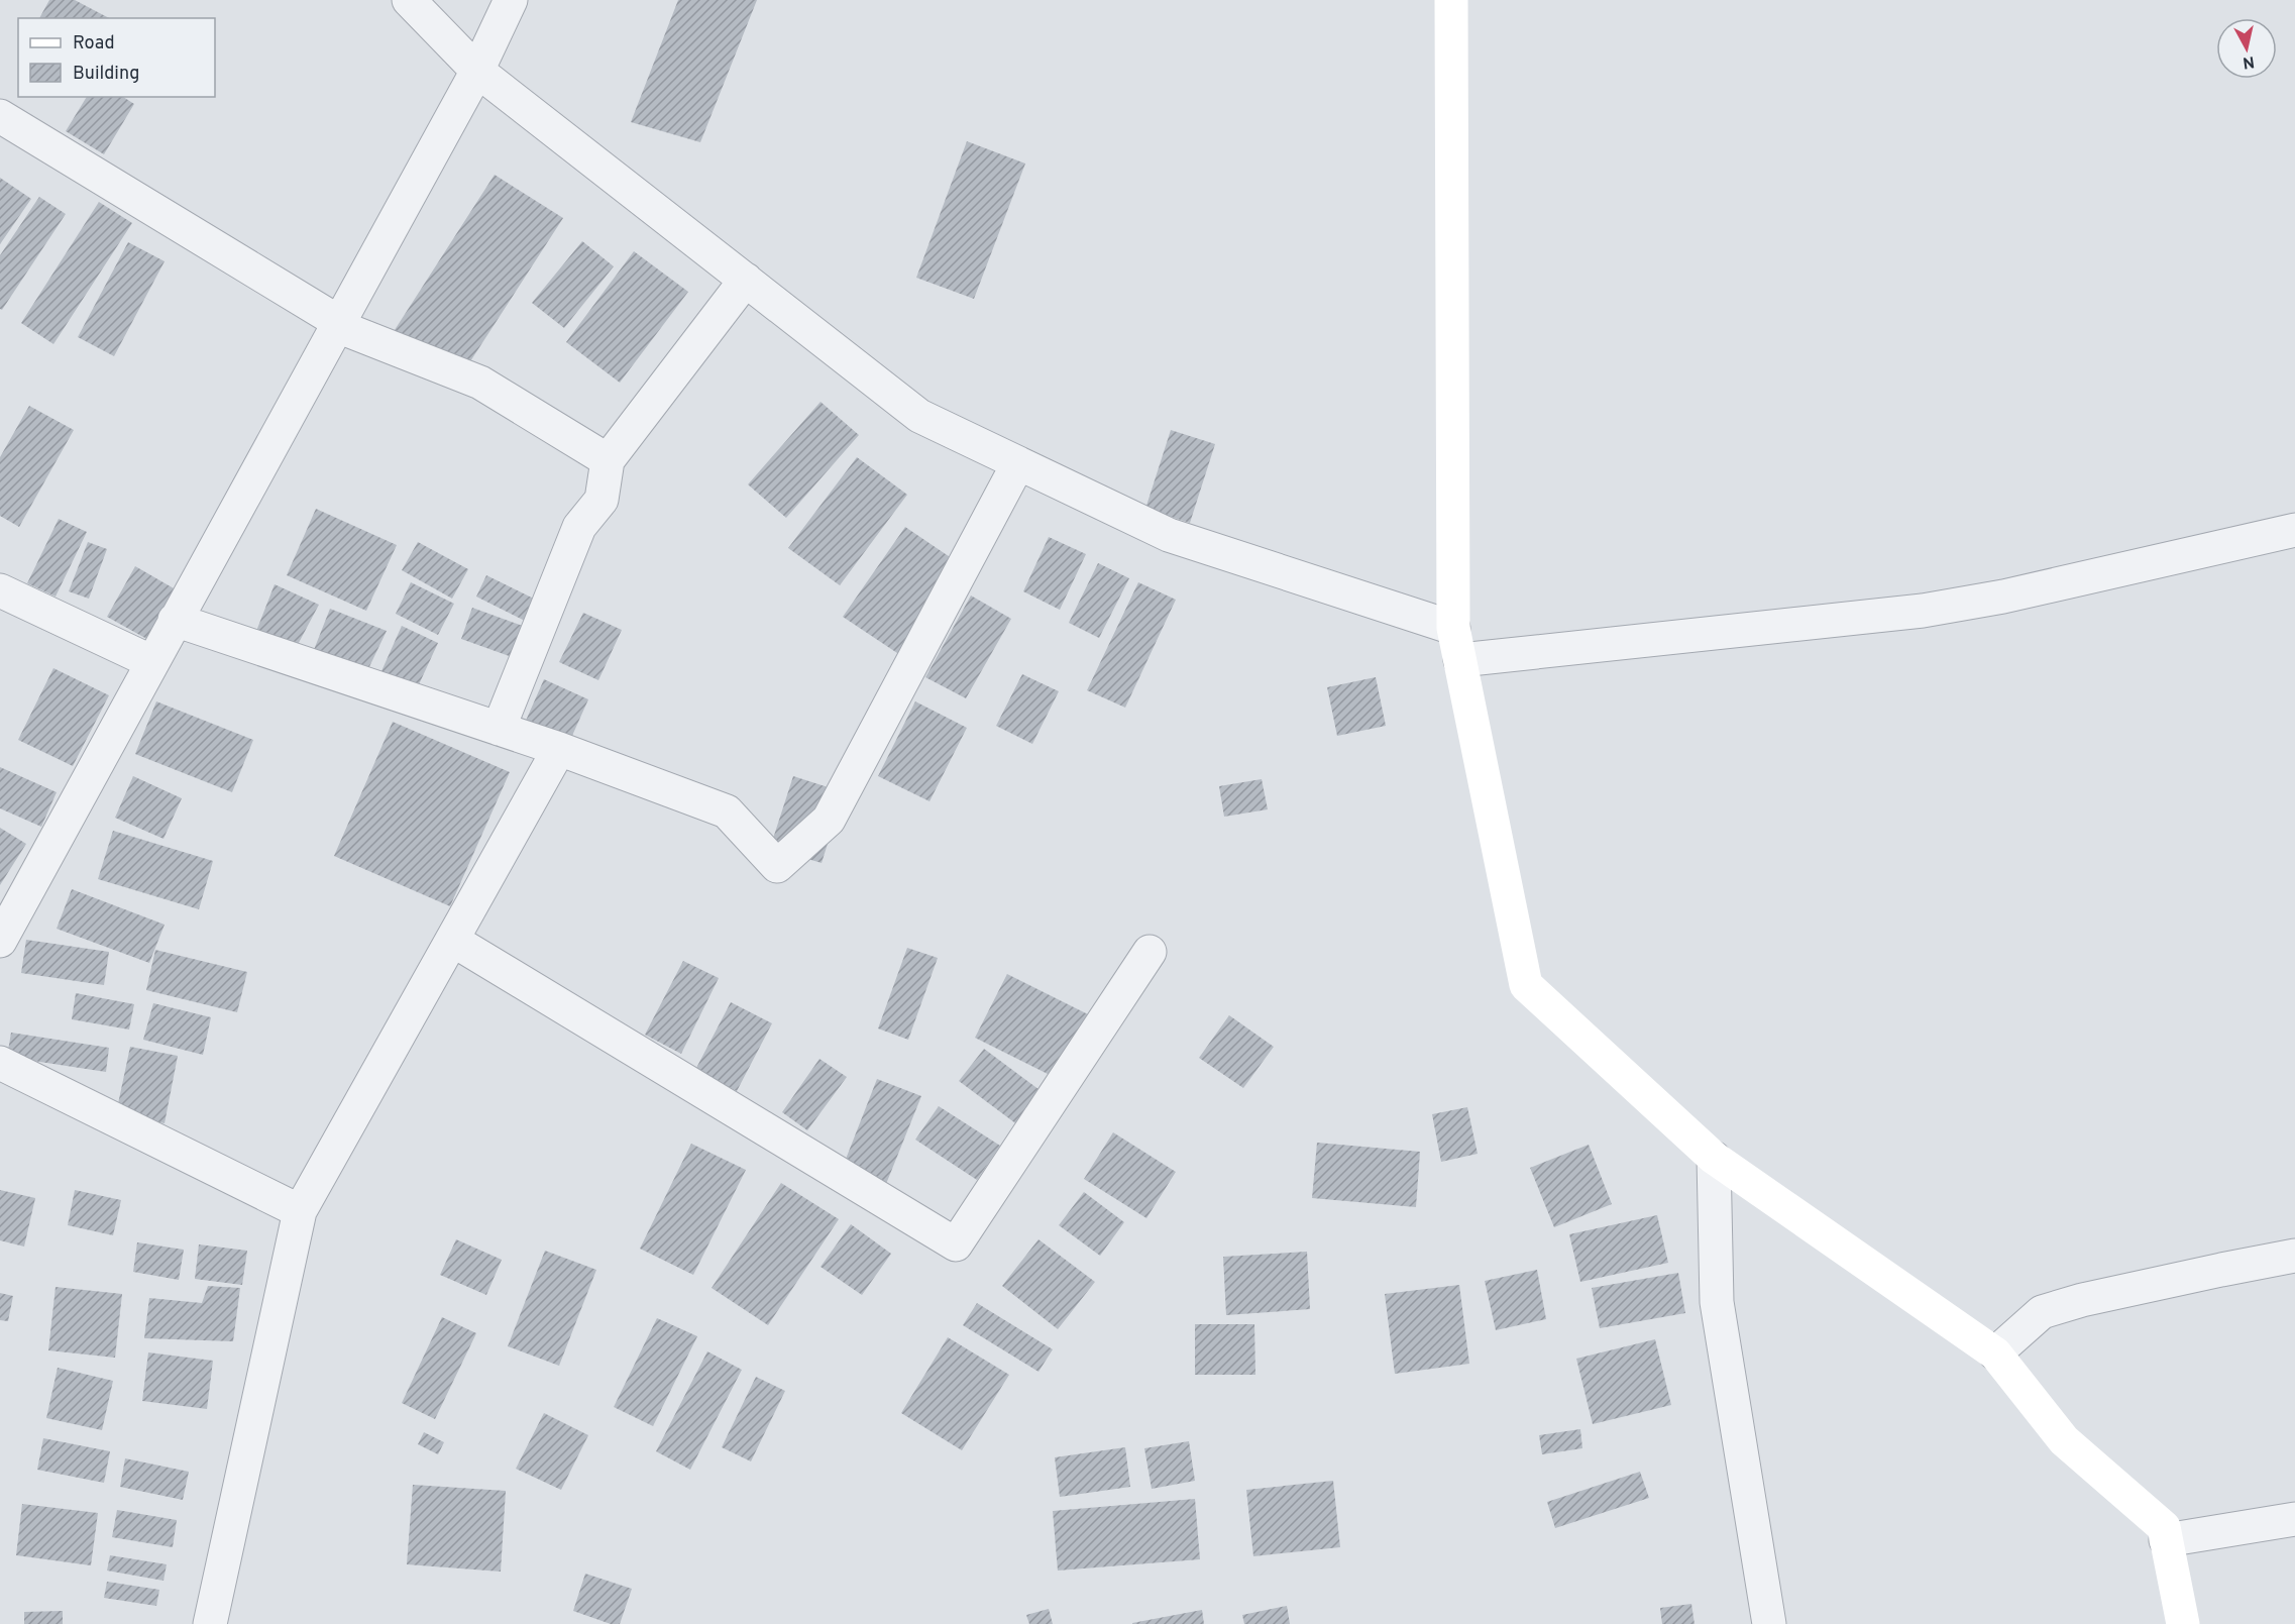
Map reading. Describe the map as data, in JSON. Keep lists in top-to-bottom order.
{
  "legend": ["Road", "Building"],
  "north": "bottom"
}
